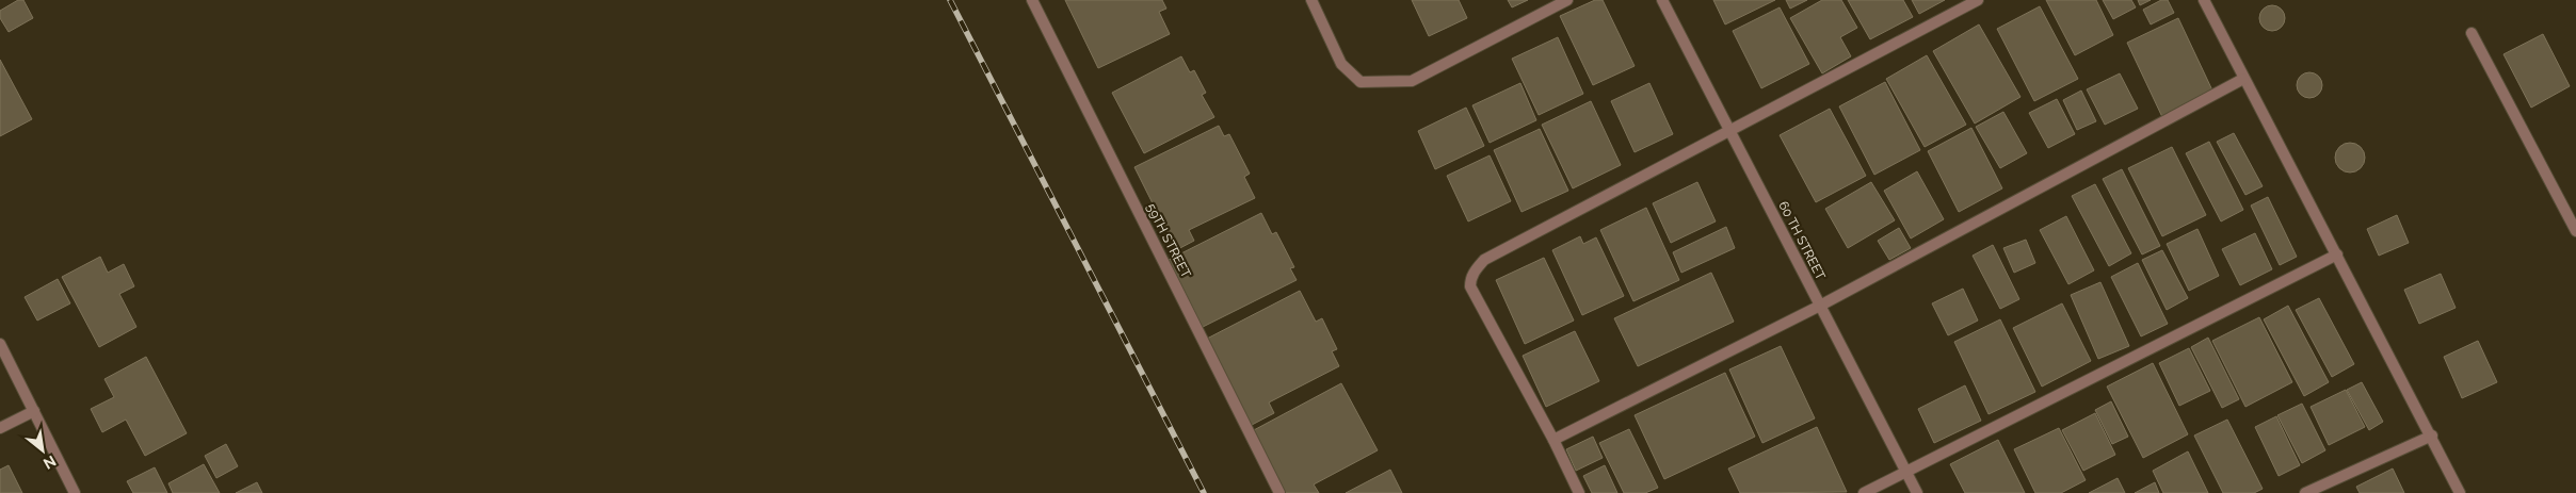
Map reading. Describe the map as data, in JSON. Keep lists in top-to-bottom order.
{
  "streets": {
    "street": ["59TH STREET", "60 TH STREET"]
  },
  "north": "bottom right"
}
